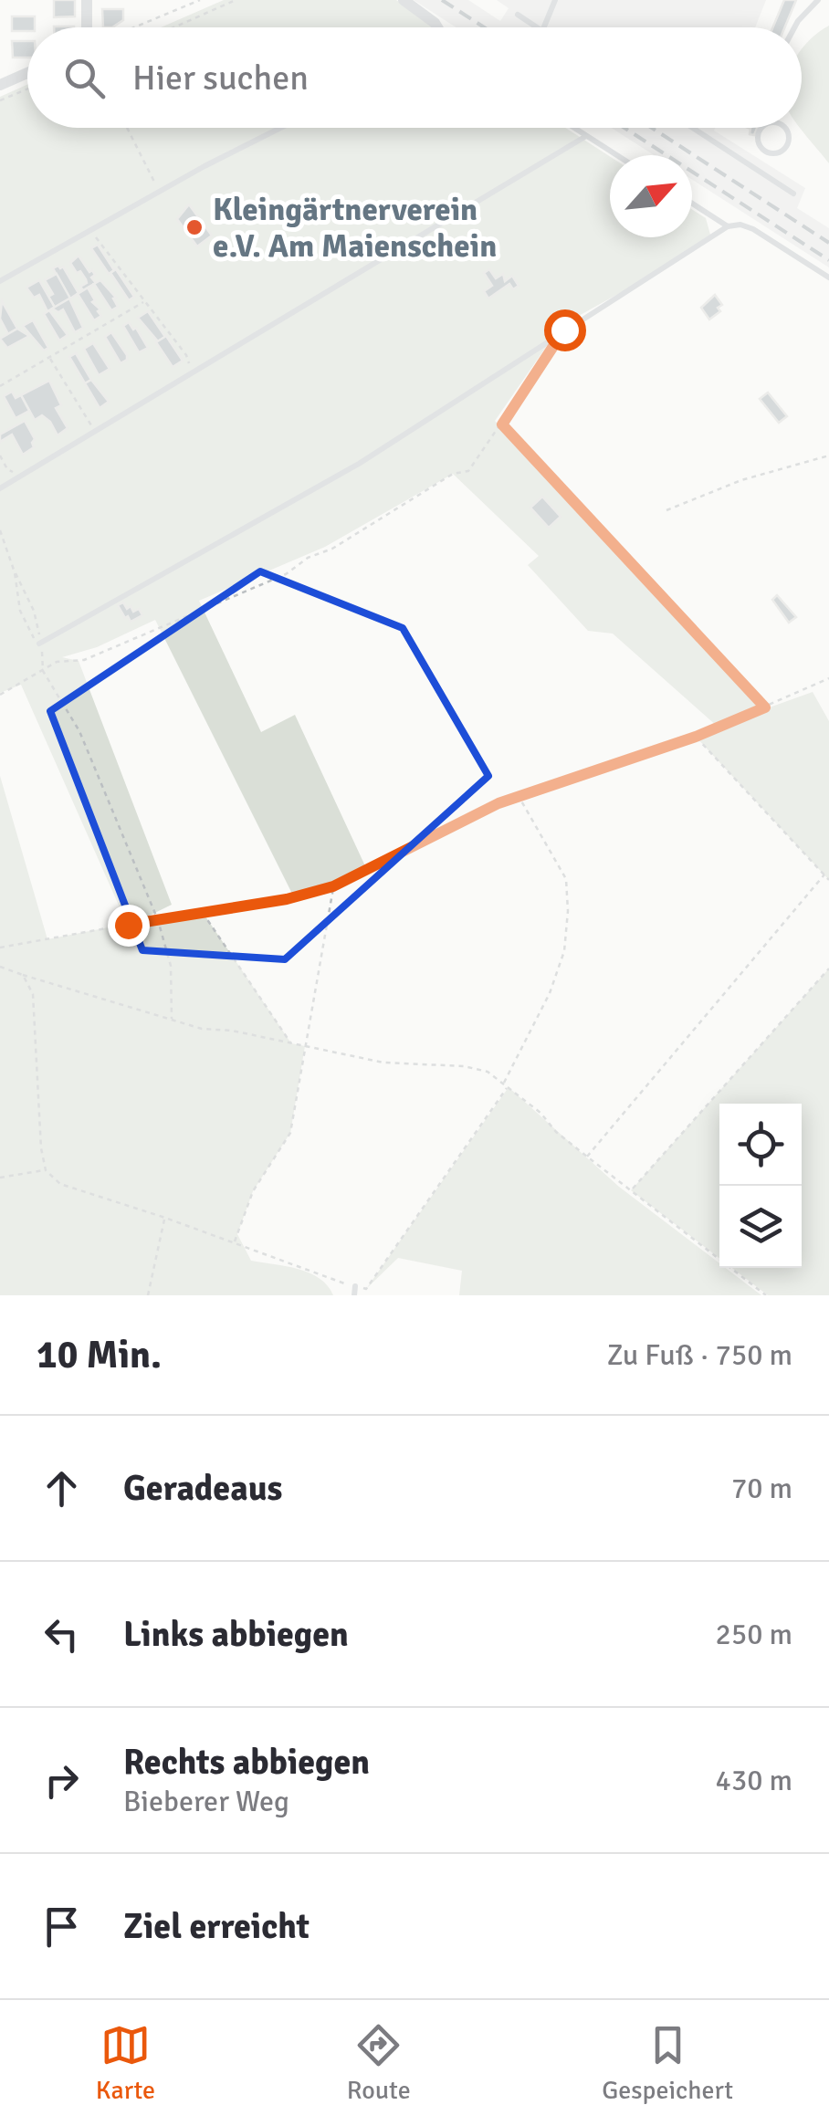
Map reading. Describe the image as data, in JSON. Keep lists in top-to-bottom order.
{
  "places": ["Kleingärtnerverein e.V. Am Maienschein"],
  "north": "top right",
  "page": {
    "search": "Hier suchen",
    "heading": ["10 Min.", "Zu Fuß · 750 m"],
    "list": [
      ["Geradeaus", "70 m"],
      ["Links abbiegen", "250 m"],
      ["Rechts abbiegen", "Bieberer Weg", "430 m"],
      "Ziel erreicht"
    ],
    "nav": ["Karte", "Route", "Gespeichert"]
  }
}
